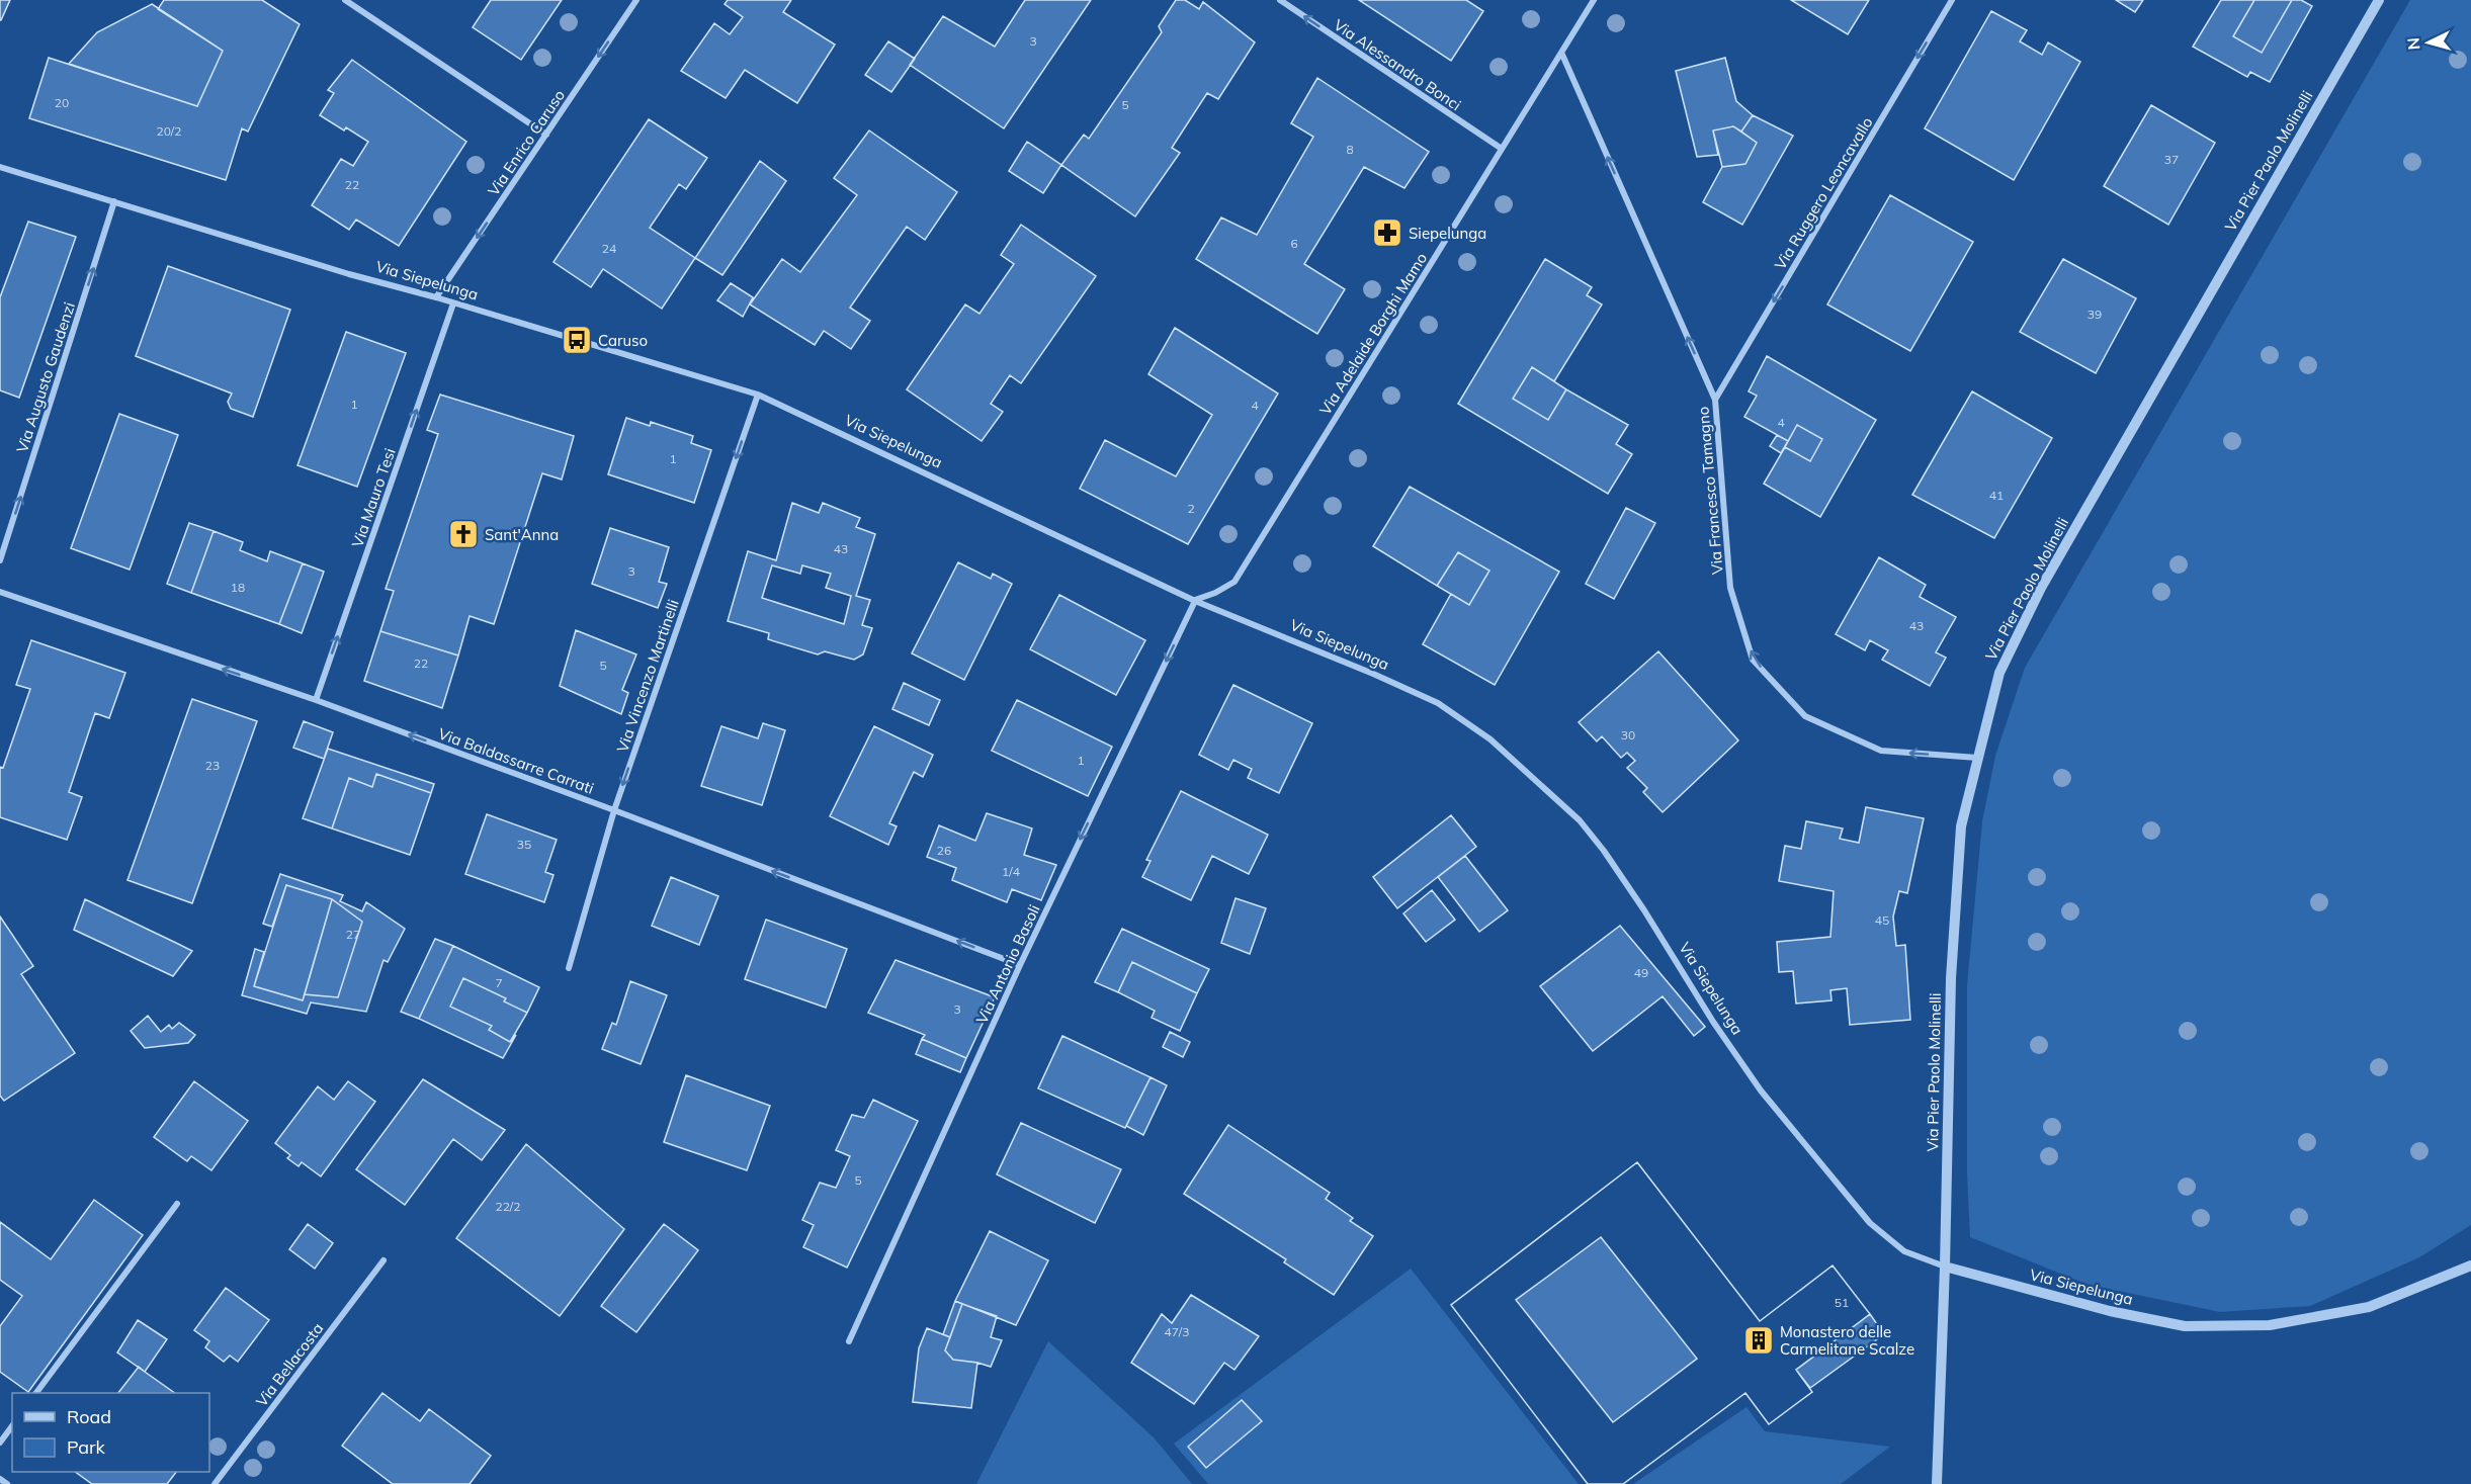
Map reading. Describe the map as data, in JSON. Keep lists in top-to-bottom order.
{
  "streets": {
    "street": [
      "Via Alessandro Bonci",
      "Via Enrico Caruso",
      "Via Pier Paolo Molinelli",
      "Via Ruggero Leoncavallo",
      "Via Siepelunga",
      "Via Adelaide Borghi Mamo",
      "Via Augusto Gaudenzi",
      "Via Francesco Tamagno",
      "Via Mauro Tesi",
      "Via Vincenzo Martinelli",
      "Via Baldassarre Carrati",
      "Via Antonio Basoli",
      "Via Bellacosta"
    ]
  },
  "crossings": [
    ["Via Alessandro Bonci", "Via Adelaide Borghi Mamo"],
    ["Via Enrico Caruso", "Via Siepelunga"],
    ["Via Pier Paolo Molinelli", "Via Siepelunga"],
    ["Via Pier Paolo Molinelli", "Via Francesco Tamagno"],
    ["Via Ruggero Leoncavallo", "Via Francesco Tamagno"],
    ["Via Siepelunga", "Via Adelaide Borghi Mamo"],
    ["Via Siepelunga", "Via Augusto Gaudenzi"],
    ["Via Siepelunga", "Via Mauro Tesi"],
    ["Via Siepelunga", "Via Vincenzo Martinelli"],
    ["Via Siepelunga", "Via Antonio Basoli"],
    ["Via Adelaide Borghi Mamo", "Via Francesco Tamagno"],
    ["Via Adelaide Borghi Mamo", "Via Antonio Basoli"],
    ["Via Mauro Tesi", "Via Baldassarre Carrati"],
    ["Via Vincenzo Martinelli", "Via Baldassarre Carrati"],
    ["Via Baldassarre Carrati", "Via Antonio Basoli"]
  ],
  "one_way": [
    "Via Alessandro Bonci",
    "Via Enrico Caruso",
    "Via Ruggero Leoncavallo",
    "Via Augusto Gaudenzi",
    "Via Francesco Tamagno",
    "Via Mauro Tesi",
    "Via Vincenzo Martinelli",
    "Via Baldassarre Carrati",
    "Via Antonio Basoli"
  ],
  "places": {
    "pharmacy": ["Siepelunga"],
    "bus stop": ["Caruso"],
    "church": ["Sant'Anna"],
    "building": ["Monastero delle Carmelitane Scalze"]
  },
  "house_numbers": [
    "3",
    "20",
    "5",
    "20/2",
    "8",
    "37",
    "22",
    "6",
    "24",
    "39",
    "1",
    "4",
    "4",
    "1",
    "41",
    "2",
    "43",
    "3",
    "18",
    "43",
    "22",
    "5",
    "30",
    "1",
    "23",
    "35",
    "26",
    "1/4",
    "45",
    "27",
    "49",
    "7",
    "3",
    "5",
    "22/2",
    "51",
    "47/3"
  ],
  "legend": ["Road", "Park"],
  "north": "left"
}
